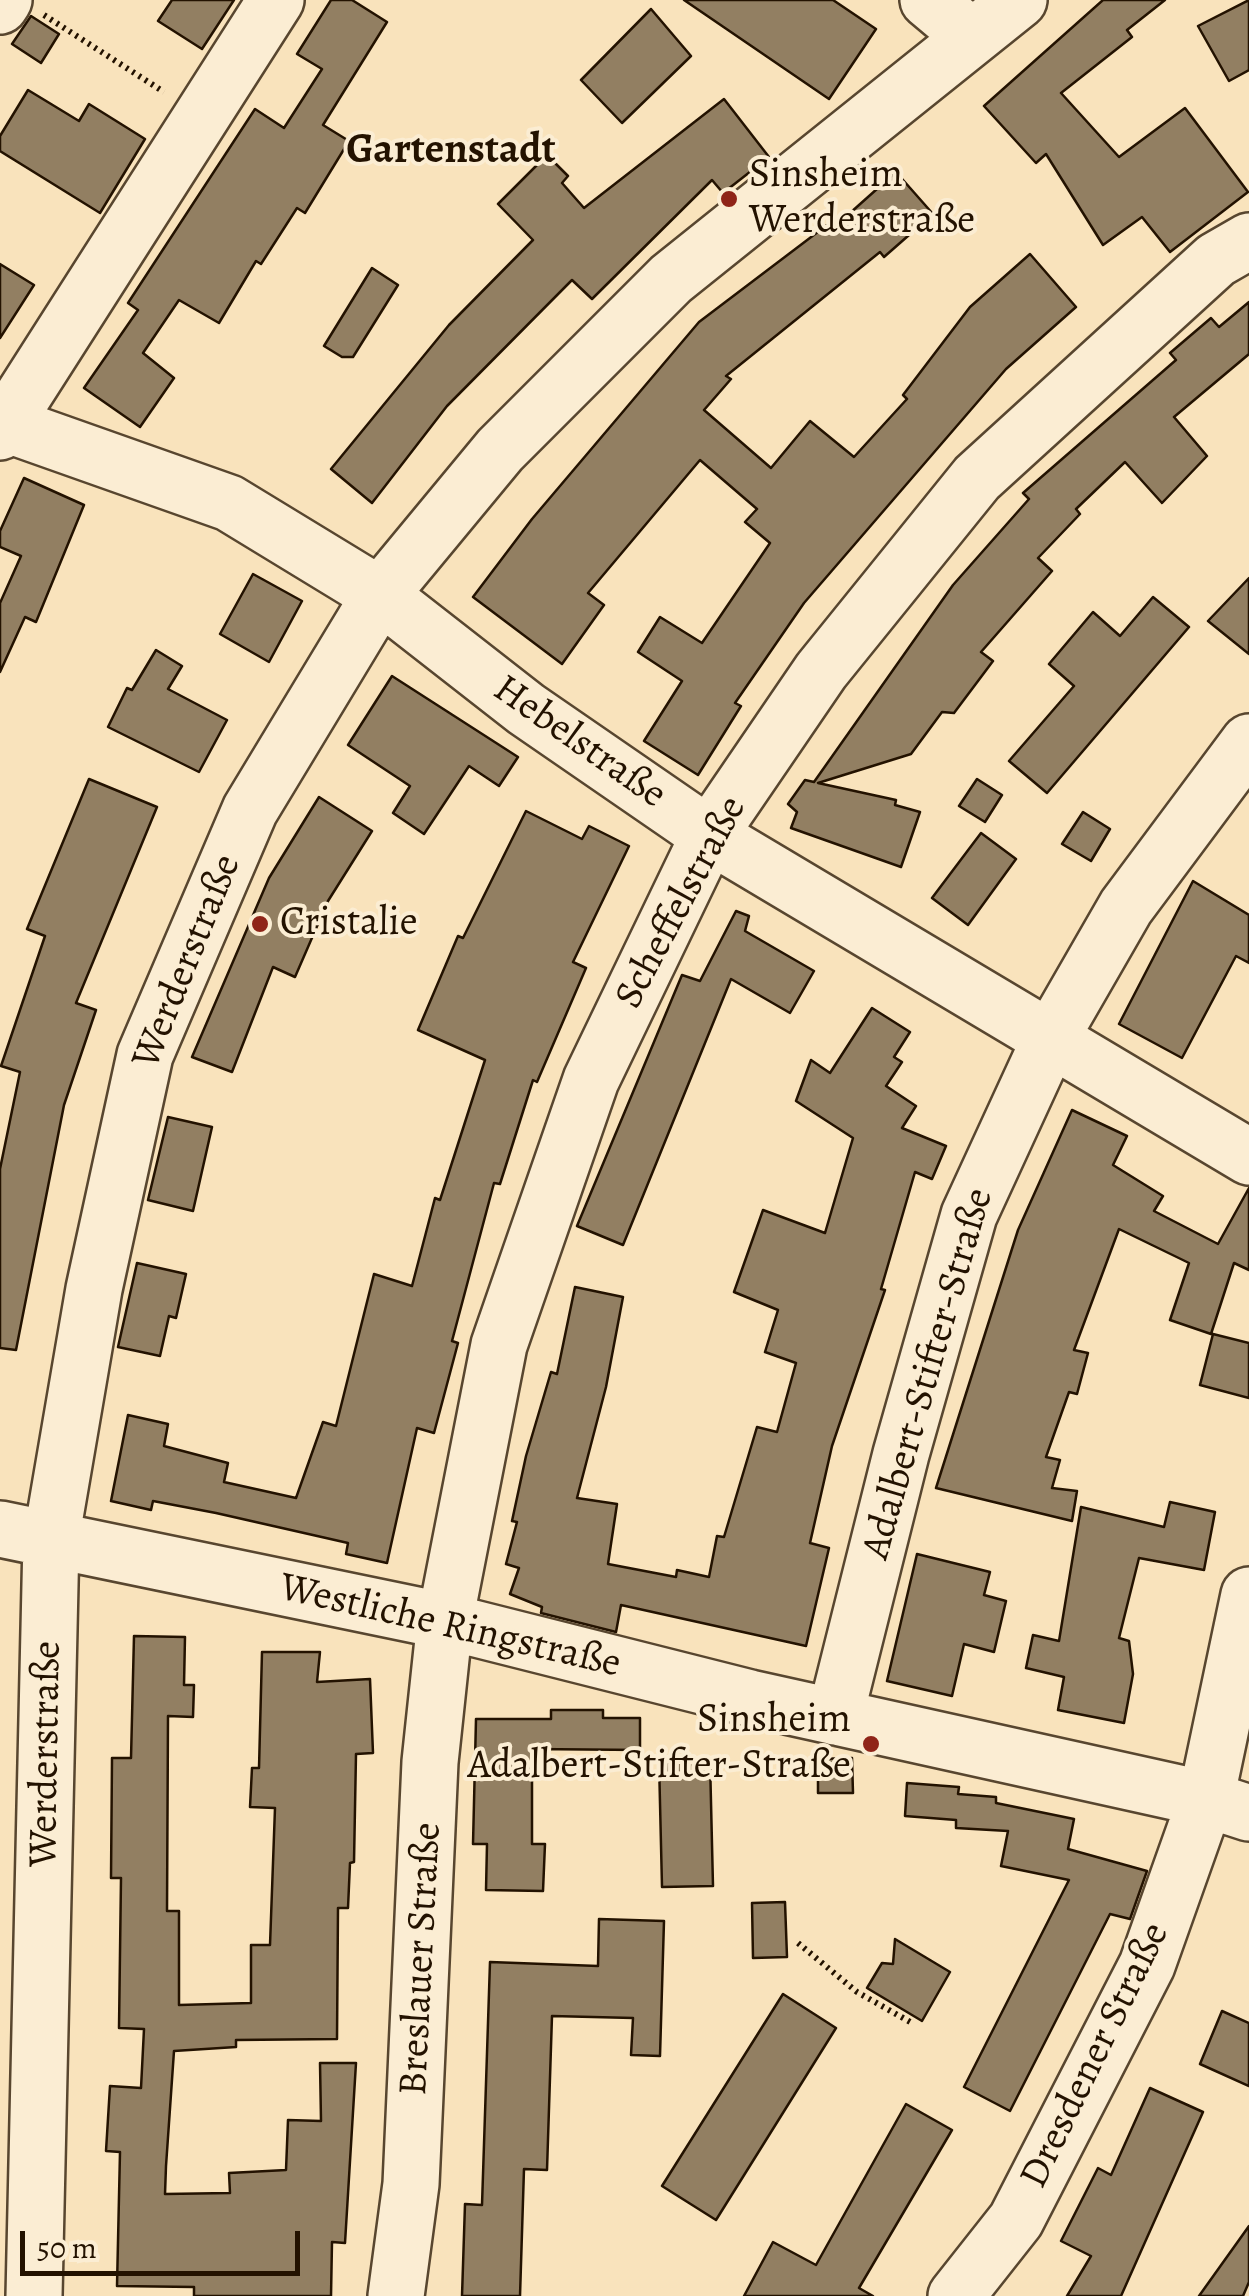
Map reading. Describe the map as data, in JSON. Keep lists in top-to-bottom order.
{
  "streets": {
    "street": [
      "Hebelstraße",
      "Scheffelstraße",
      "Werderstraße",
      "Adalbert-Stifter-Straße",
      "Westliche Ringstraße",
      "Breslauer Straße",
      "Dresdener Straße"
    ]
  },
  "crossings": [
    ["Hebelstraße", "Scheffelstraße"],
    ["Hebelstraße", "Werderstraße"],
    ["Hebelstraße", "Adalbert-Stifter-Straße"],
    ["Scheffelstraße", "Westliche Ringstraße"],
    ["Scheffelstraße", "Breslauer Straße"],
    ["Werderstraße", "Westliche Ringstraße"],
    ["Adalbert-Stifter-Straße", "Westliche Ringstraße"],
    ["Westliche Ringstraße", "Breslauer Straße"],
    ["Westliche Ringstraße", "Dresdener Straße"]
  ],
  "districts": ["Gartenstadt"],
  "places": ["Sinsheim Werderstraße", "Cristalie", "Sinsheim Adalbert-Stifter-Straße"],
  "scale_bar": "50 m"
}
